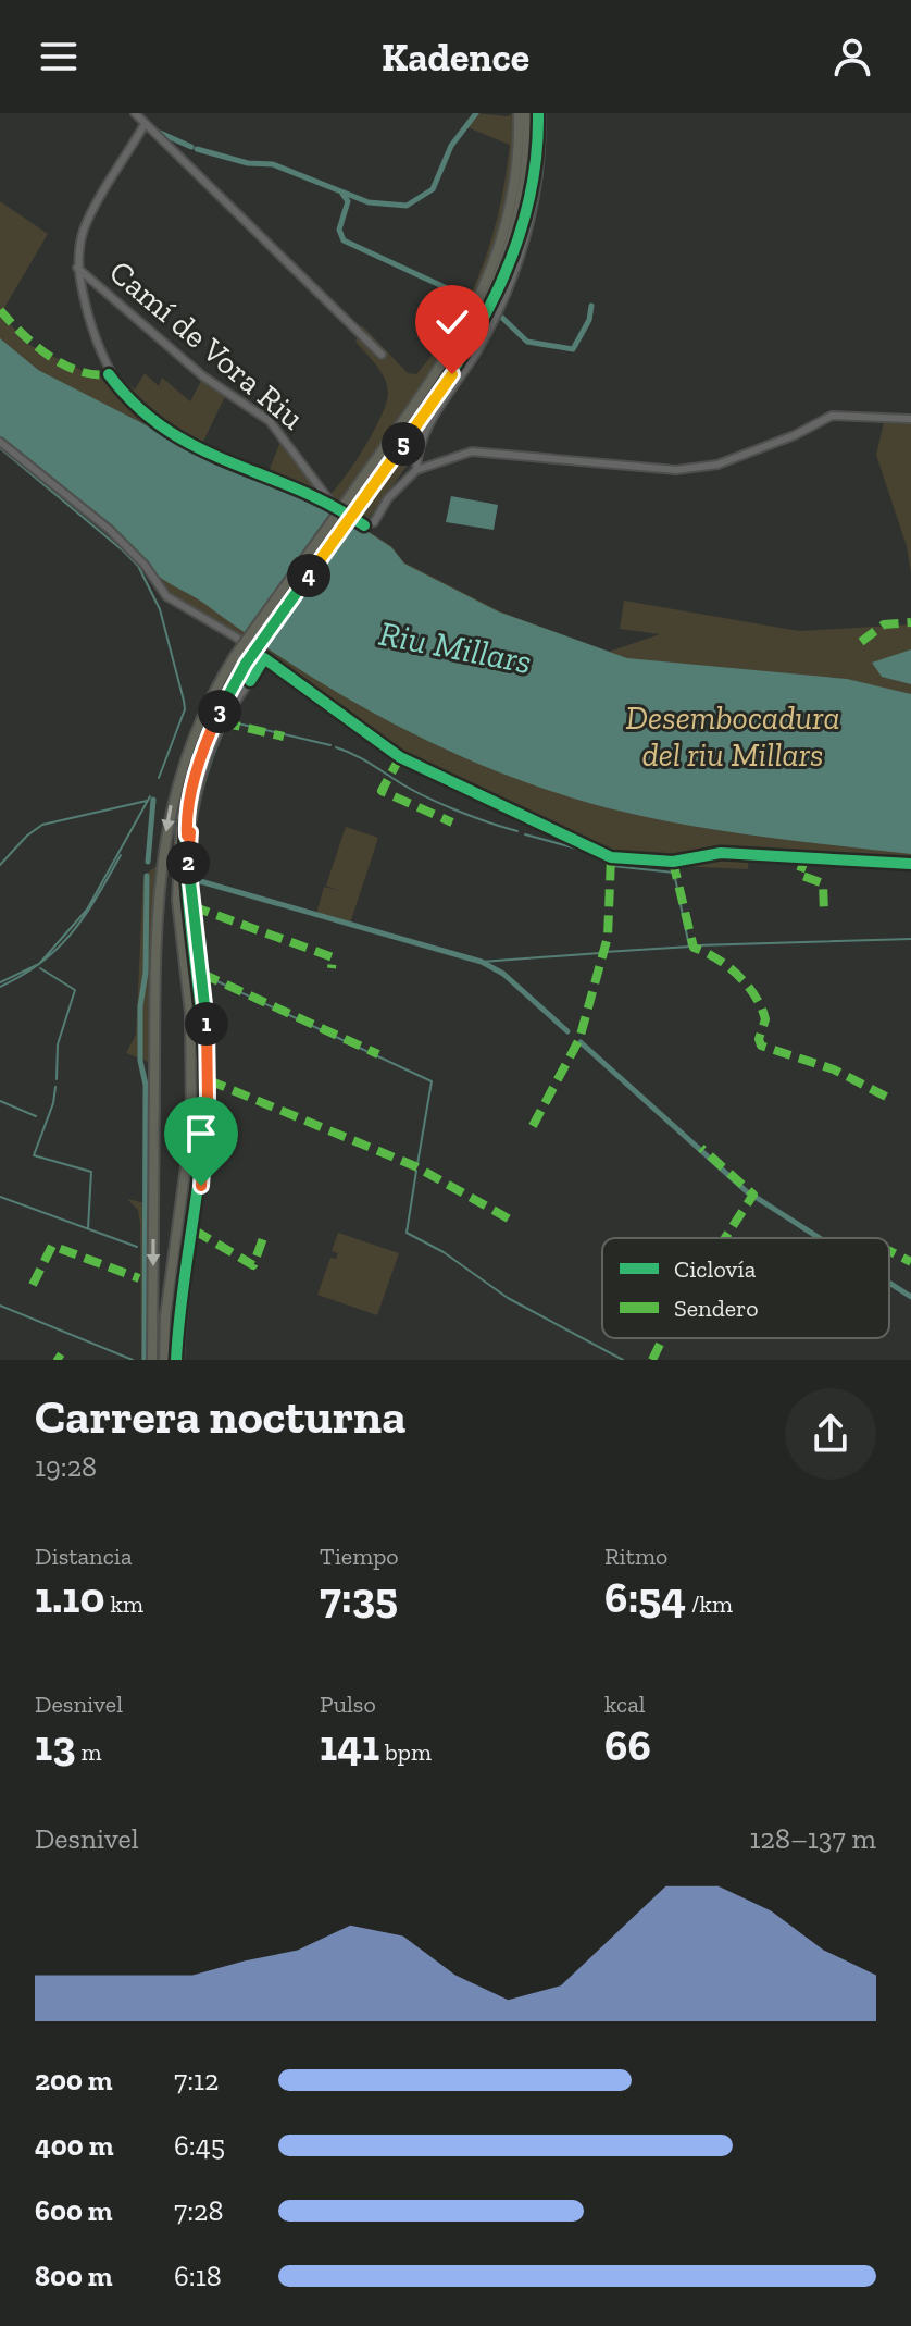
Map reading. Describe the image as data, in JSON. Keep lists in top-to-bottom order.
{
  "streets": {
    "street": ["Camí de Vora Riu"]
  },
  "water": ["Riu Millars"],
  "parks": ["Desembocadura del riu Millars"],
  "legend": ["Ciclovía", "Sendero"],
  "page": {
    "header": "Kadence",
    "pins": [
      "5",
      "4",
      "3",
      "2",
      "1"
    ],
    "heading": ["Carrera nocturna", "19:28"],
    "stats": [
      ["Distancia", "1.10 km"],
      ["Tiempo", "7:35"],
      ["Ritmo", "6:54 /km"],
      ["Desnivel", "13 m"],
      ["Pulso", "141 bpm"],
      ["kcal", "66"]
    ],
    "chart": ["Desnivel", "128–137 m"],
    "list": [
      {
        "name": "200 m",
        "note": "7:12"
      },
      {
        "name": "400 m",
        "note": "6:45"
      },
      {
        "name": "600 m",
        "note": "7:28"
      },
      {
        "name": "800 m",
        "note": "6:18"
      }
    ]
  }
}
